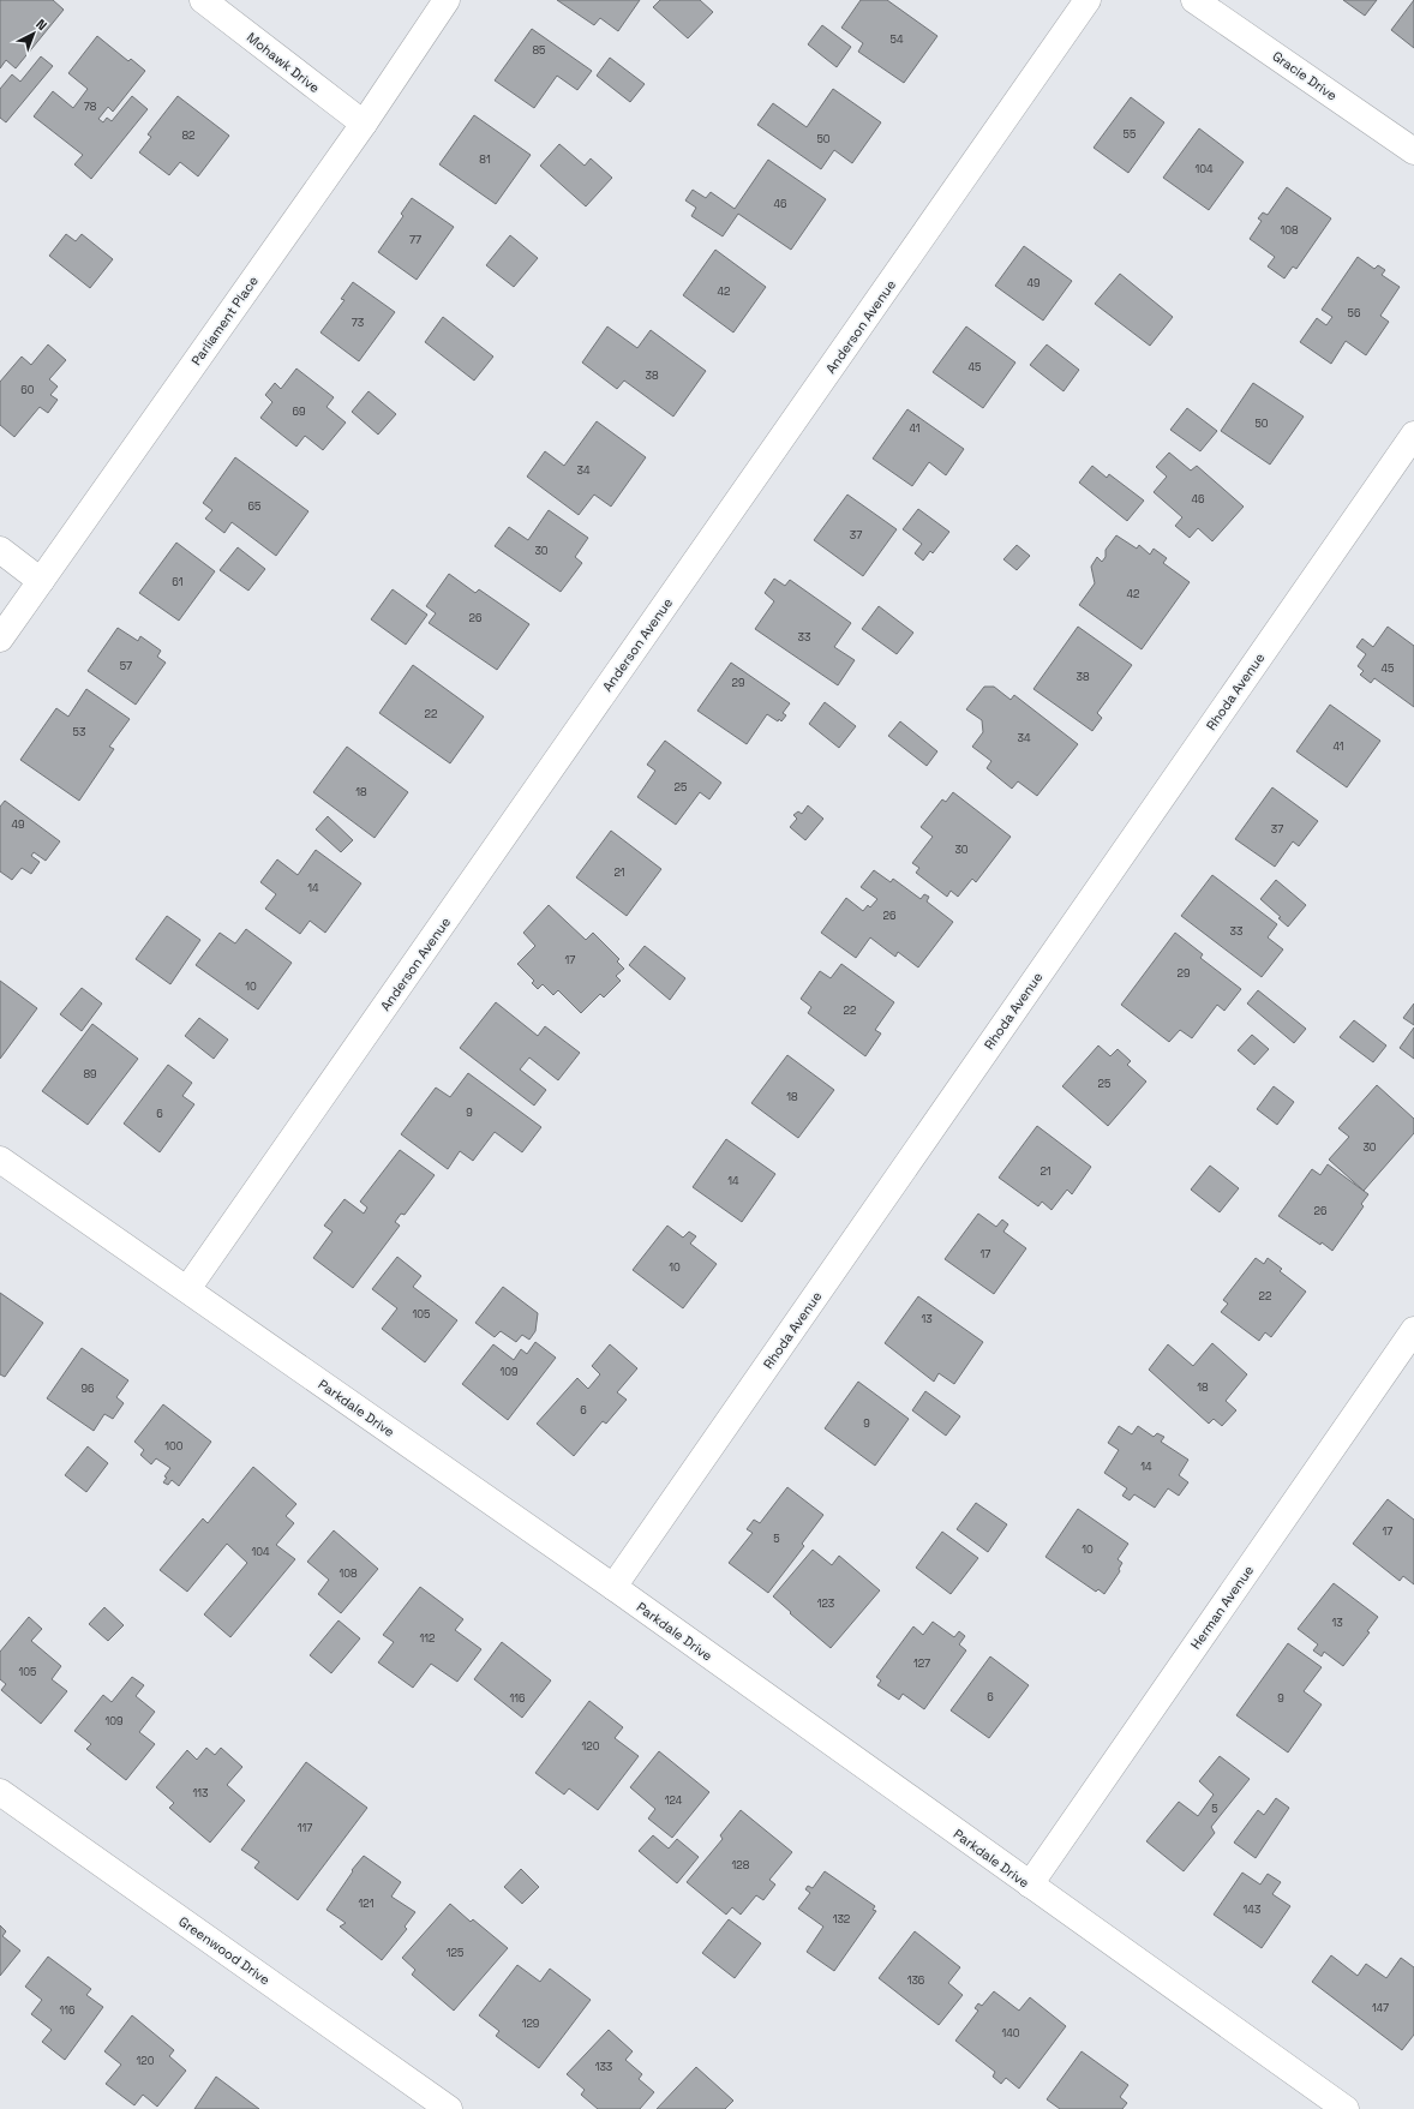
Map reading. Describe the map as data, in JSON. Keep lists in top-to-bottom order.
{
  "streets": {
    "street": [
      "Mohawk Drive",
      "Gracie Drive",
      "Parliament Place",
      "Anderson Avenue",
      "Rhoda Avenue",
      "Parkdale Drive",
      "Herman Avenue",
      "Greenwood Drive"
    ]
  },
  "crossings": [
    ["Mohawk Drive", "Parliament Place"],
    ["Anderson Avenue", "Parkdale Drive"],
    ["Rhoda Avenue", "Parkdale Drive"],
    ["Parkdale Drive", "Herman Avenue"]
  ],
  "house_numbers": [
    "54",
    "85",
    "78",
    "55",
    "82",
    "50",
    "81",
    "104",
    "46",
    "108",
    "77",
    "49",
    "42",
    "56",
    "73",
    "45",
    "38",
    "60",
    "69",
    "50",
    "41",
    "34",
    "46",
    "65",
    "37",
    "30",
    "61",
    "42",
    "26",
    "33",
    "57",
    "45",
    "38",
    "29",
    "22",
    "53",
    "34",
    "41",
    "25",
    "18",
    "49",
    "37",
    "30",
    "21",
    "14",
    "26",
    "33",
    "17",
    "29",
    "10",
    "22",
    "89",
    "25",
    "18",
    "9",
    "6",
    "30",
    "21",
    "14",
    "26",
    "17",
    "10",
    "22",
    "105",
    "13",
    "109",
    "18",
    "96",
    "6",
    "9",
    "100",
    "14",
    "17",
    "5",
    "10",
    "104",
    "108",
    "123",
    "13",
    "112",
    "127",
    "105",
    "6",
    "116",
    "9",
    "109",
    "120",
    "113",
    "124",
    "5",
    "117",
    "128",
    "121",
    "143",
    "132",
    "125",
    "136",
    "147",
    "116",
    "129",
    "140",
    "120",
    "133"
  ],
  "north": "top right"
}
